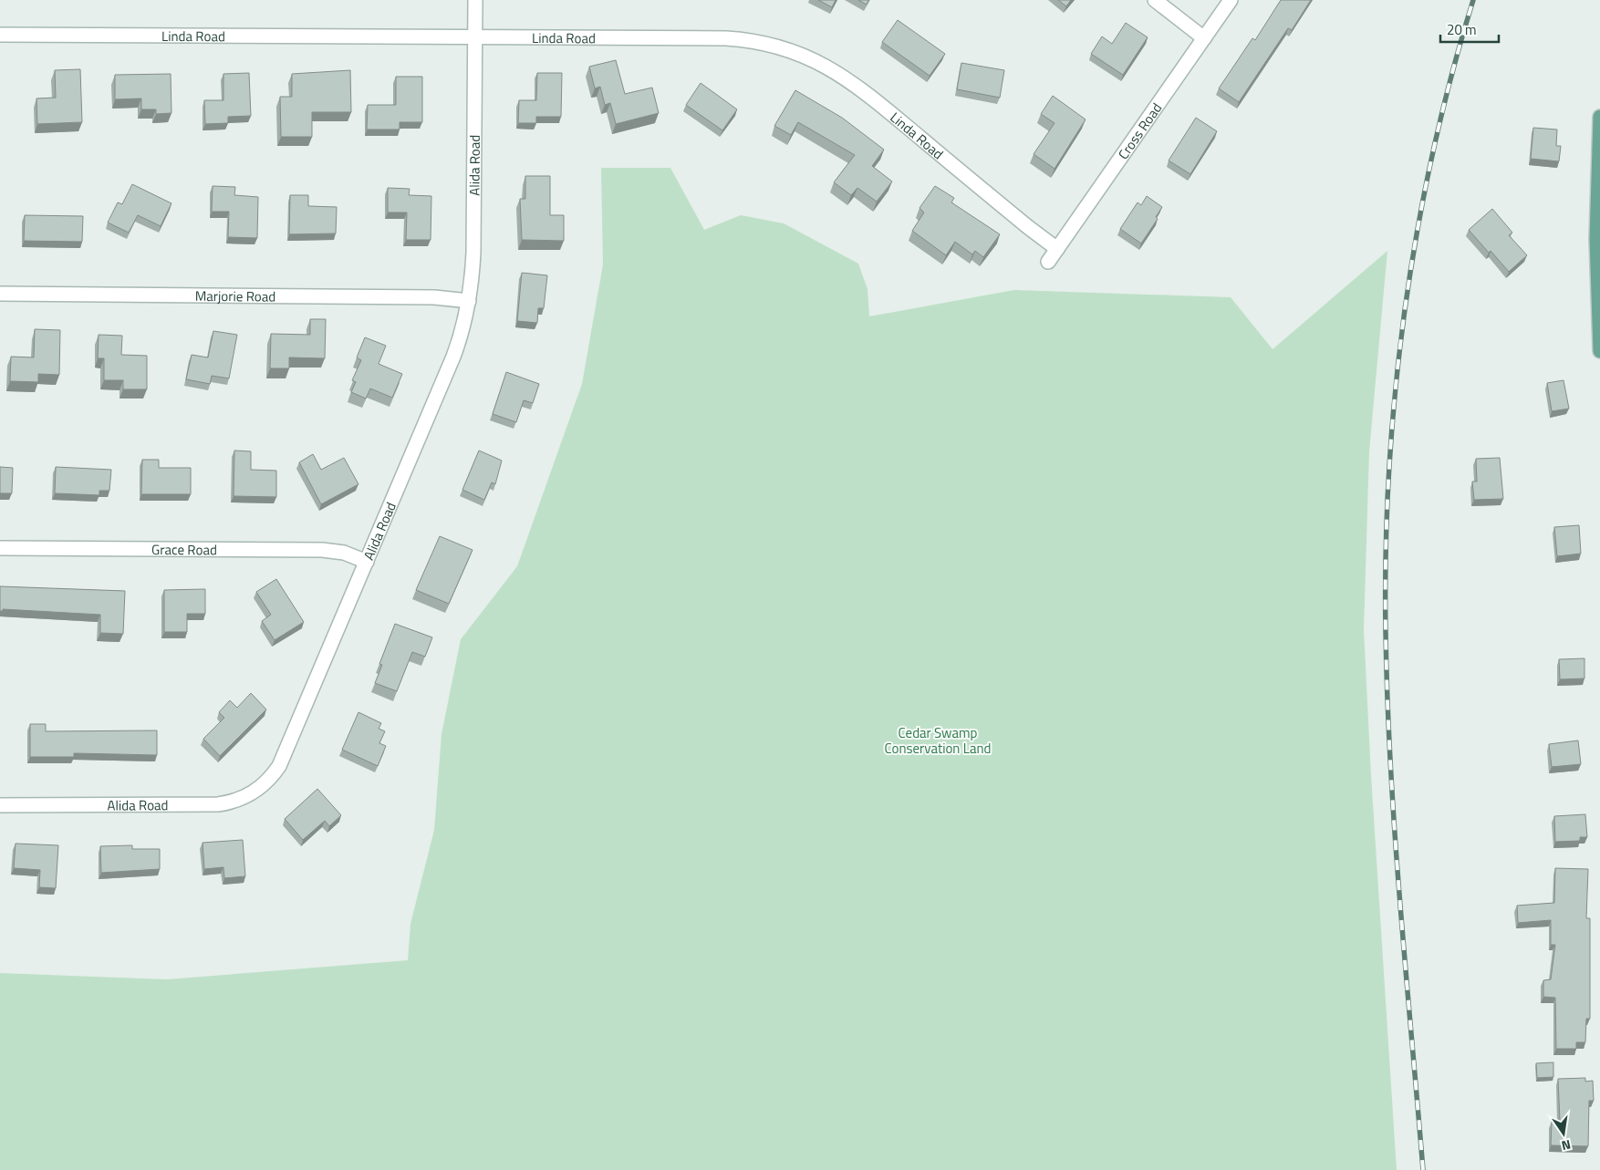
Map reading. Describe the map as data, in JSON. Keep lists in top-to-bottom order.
{
  "streets": {
    "street": [
      "Linda Road",
      "Cross Road",
      "Alida Road",
      "Marjorie Road",
      "Grace Road"
    ]
  },
  "crossings": [
    ["Linda Road", "Cross Road"],
    ["Linda Road", "Alida Road"],
    ["Alida Road", "Marjorie Road"],
    ["Alida Road", "Grace Road"]
  ],
  "parks": ["Cedar Swamp Conservation Land"],
  "scale_bar": "20 m",
  "north": "bottom"
}
